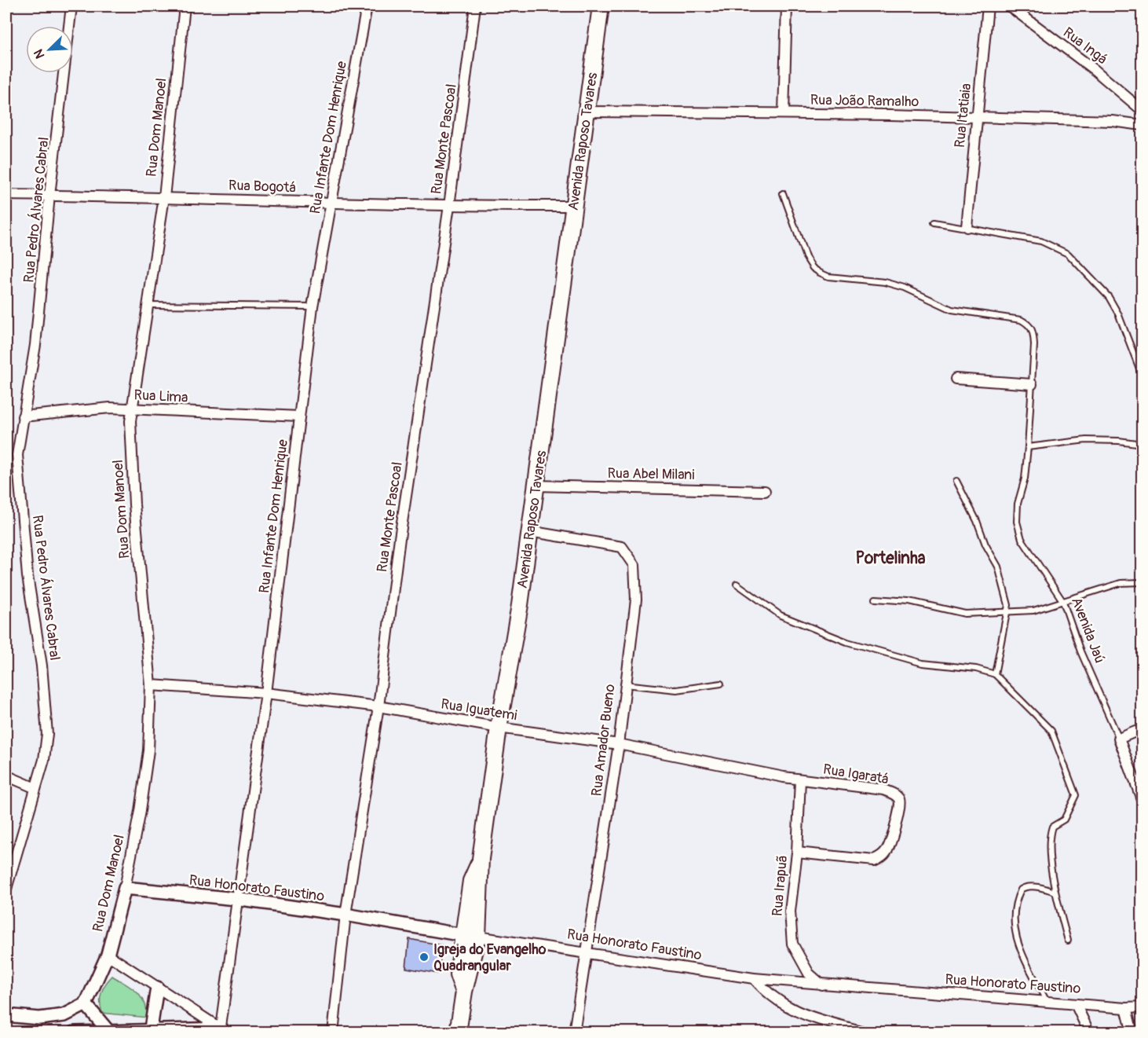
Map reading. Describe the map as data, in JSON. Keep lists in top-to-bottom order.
{
  "streets": {
    "main road": ["Avenida Raposo Tavares"],
    "street": [
      "Rua Ingá",
      "Rua João Ramalho",
      "Rua Itatiaia",
      "Rua Dom Manoel",
      "Rua Infante Dom Henrique",
      "Rua Monte Pascoal",
      "Rua Bogotá",
      "Rua Pedro Álvares Cabral",
      "Rua Lima",
      "Rua Abel Milani",
      "Avenida Jaú",
      "Rua Iguatemi",
      "Rua Amador Bueno",
      "Rua Igaratá",
      "Rua Irapuã",
      "Rua Honorato Faustino"
    ]
  },
  "crossings": [
    ["Rua João Ramalho", "Rua Itatiaia"],
    ["Rua João Ramalho", "Avenida Raposo Tavares"],
    ["Rua Dom Manoel", "Rua Bogotá"],
    ["Rua Dom Manoel", "Rua Lima"],
    ["Rua Dom Manoel", "Rua Iguatemi"],
    ["Rua Dom Manoel", "Rua Honorato Faustino"],
    ["Rua Infante Dom Henrique", "Rua Bogotá"],
    ["Rua Infante Dom Henrique", "Rua Lima"],
    ["Rua Infante Dom Henrique", "Rua Iguatemi"],
    ["Rua Infante Dom Henrique", "Rua Honorato Faustino"],
    ["Rua Monte Pascoal", "Rua Bogotá"],
    ["Rua Monte Pascoal", "Rua Iguatemi"],
    ["Rua Monte Pascoal", "Rua Honorato Faustino"],
    ["Avenida Raposo Tavares", "Rua Bogotá"],
    ["Avenida Raposo Tavares", "Rua Abel Milani"],
    ["Avenida Raposo Tavares", "Rua Iguatemi"],
    ["Avenida Raposo Tavares", "Rua Amador Bueno"],
    ["Avenida Raposo Tavares", "Rua Honorato Faustino"],
    ["Rua Bogotá", "Rua Pedro Álvares Cabral"],
    ["Rua Pedro Álvares Cabral", "Rua Lima"],
    ["Rua Iguatemi", "Rua Amador Bueno"],
    ["Rua Iguatemi", "Rua Igaratá"],
    ["Rua Iguatemi", "Rua Irapuã"],
    ["Rua Amador Bueno", "Rua Honorato Faustino"],
    ["Rua Igaratá", "Rua Irapuã"],
    ["Rua Irapuã", "Rua Honorato Faustino"]
  ],
  "districts": ["Portelinha"],
  "places": ["Igreja do Evangelho Quadrangular"],
  "north": "bottom left"
}
